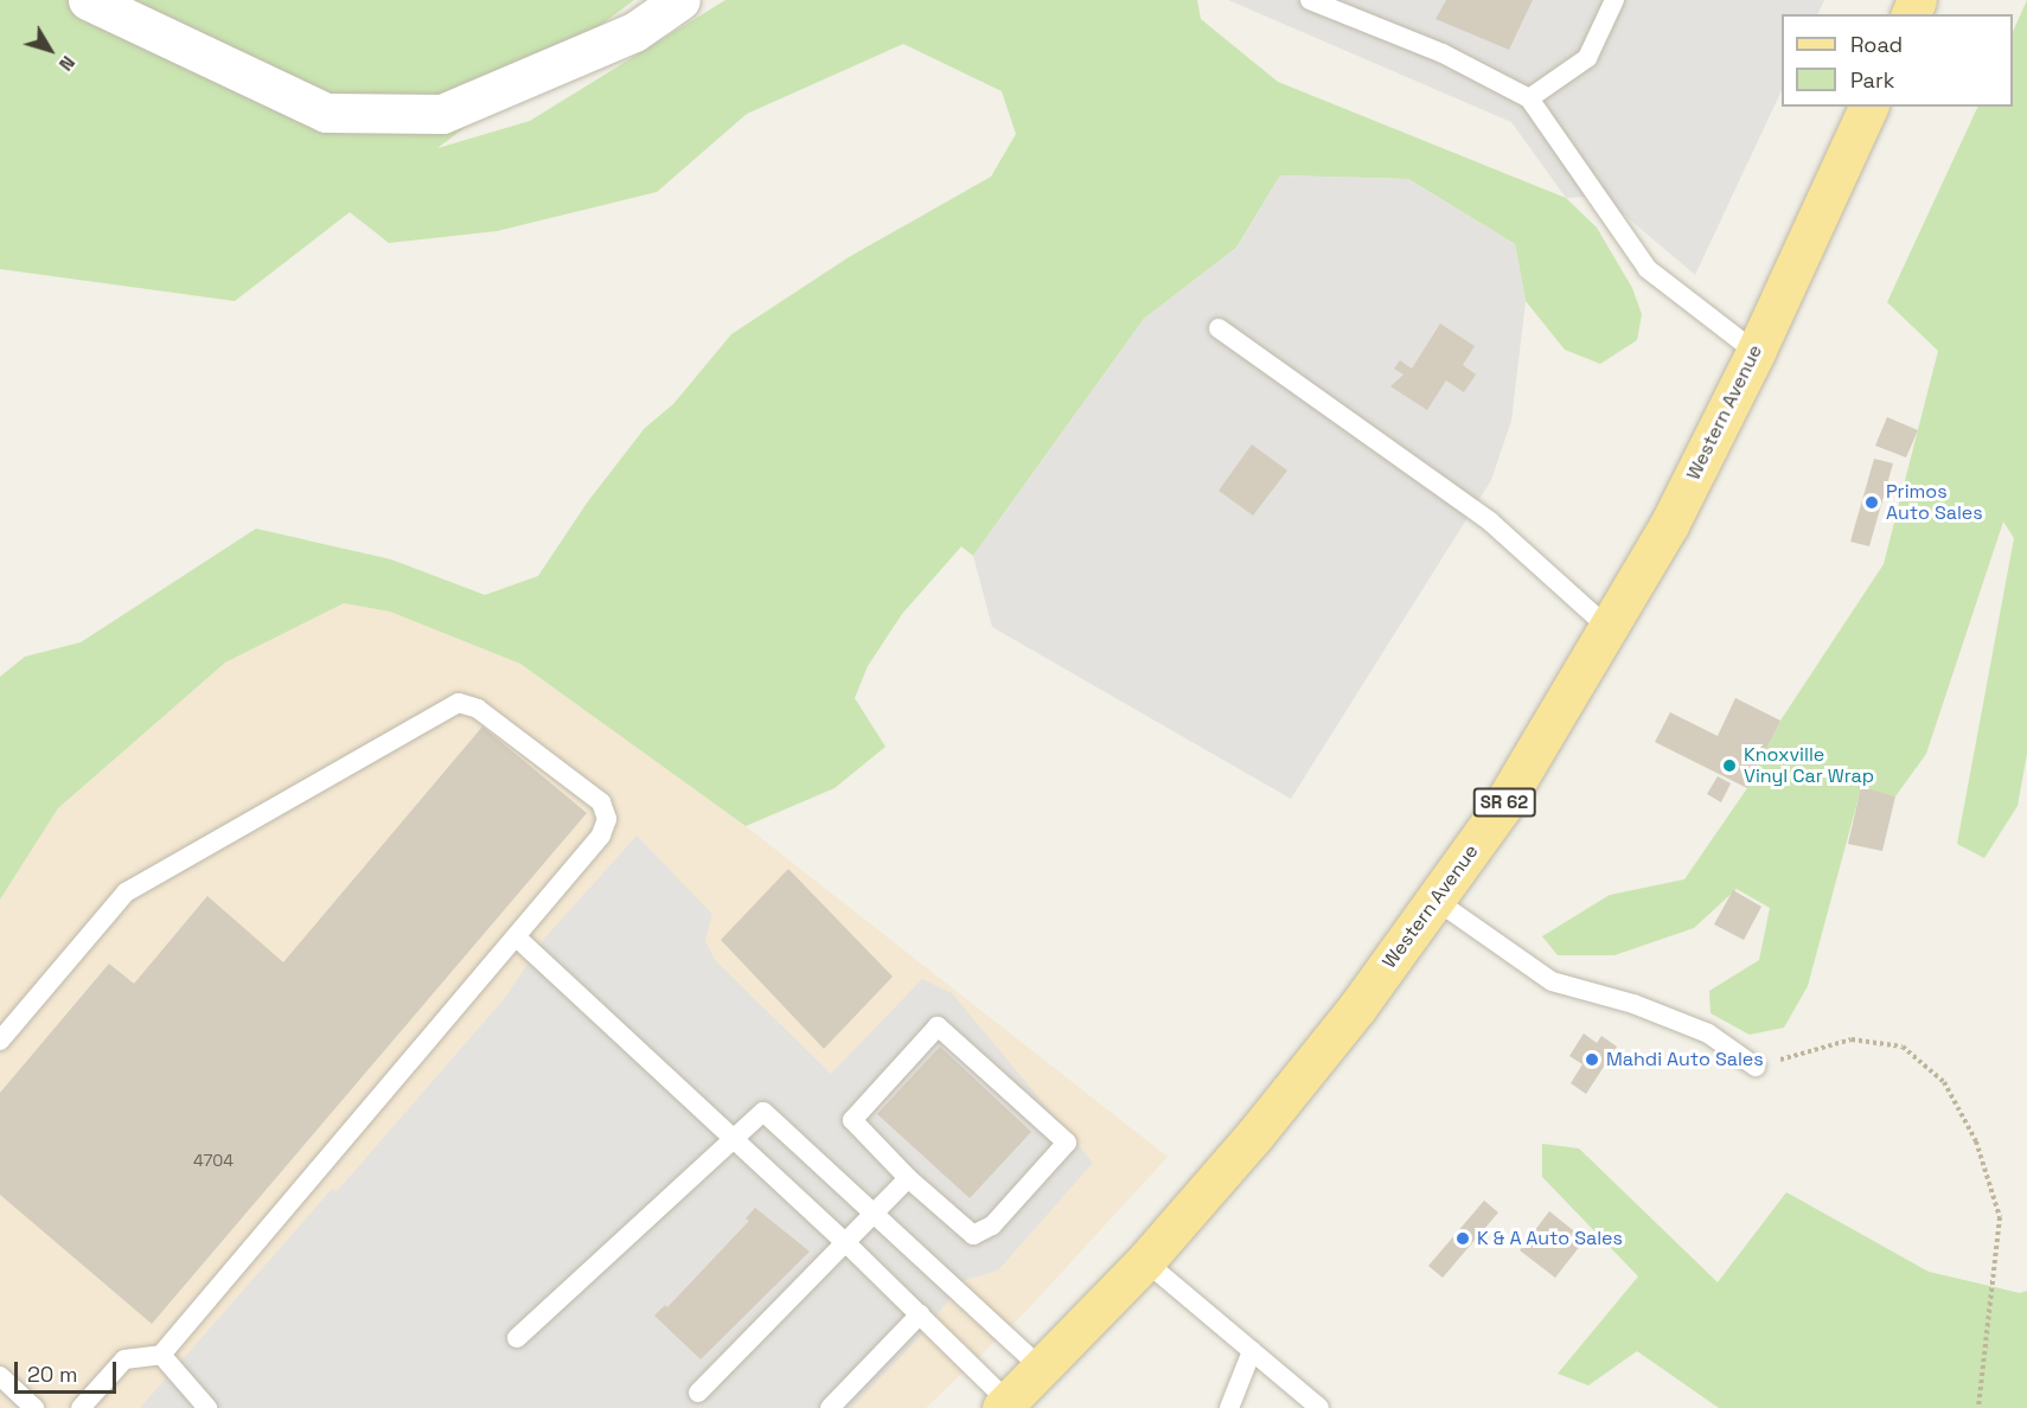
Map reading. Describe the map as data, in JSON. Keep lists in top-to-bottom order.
{
  "streets": {
    "main road": ["Western Avenue", "SR 62"]
  },
  "places": [
    "Primos Auto Sales",
    "Knoxville Vinyl Car Wrap",
    "Mahdi Auto Sales",
    "K & A Auto Sales"
  ],
  "house_numbers": ["4704"],
  "legend": ["Road", "Park"],
  "scale_bar": "20 m",
  "north": "bottom right"
}
